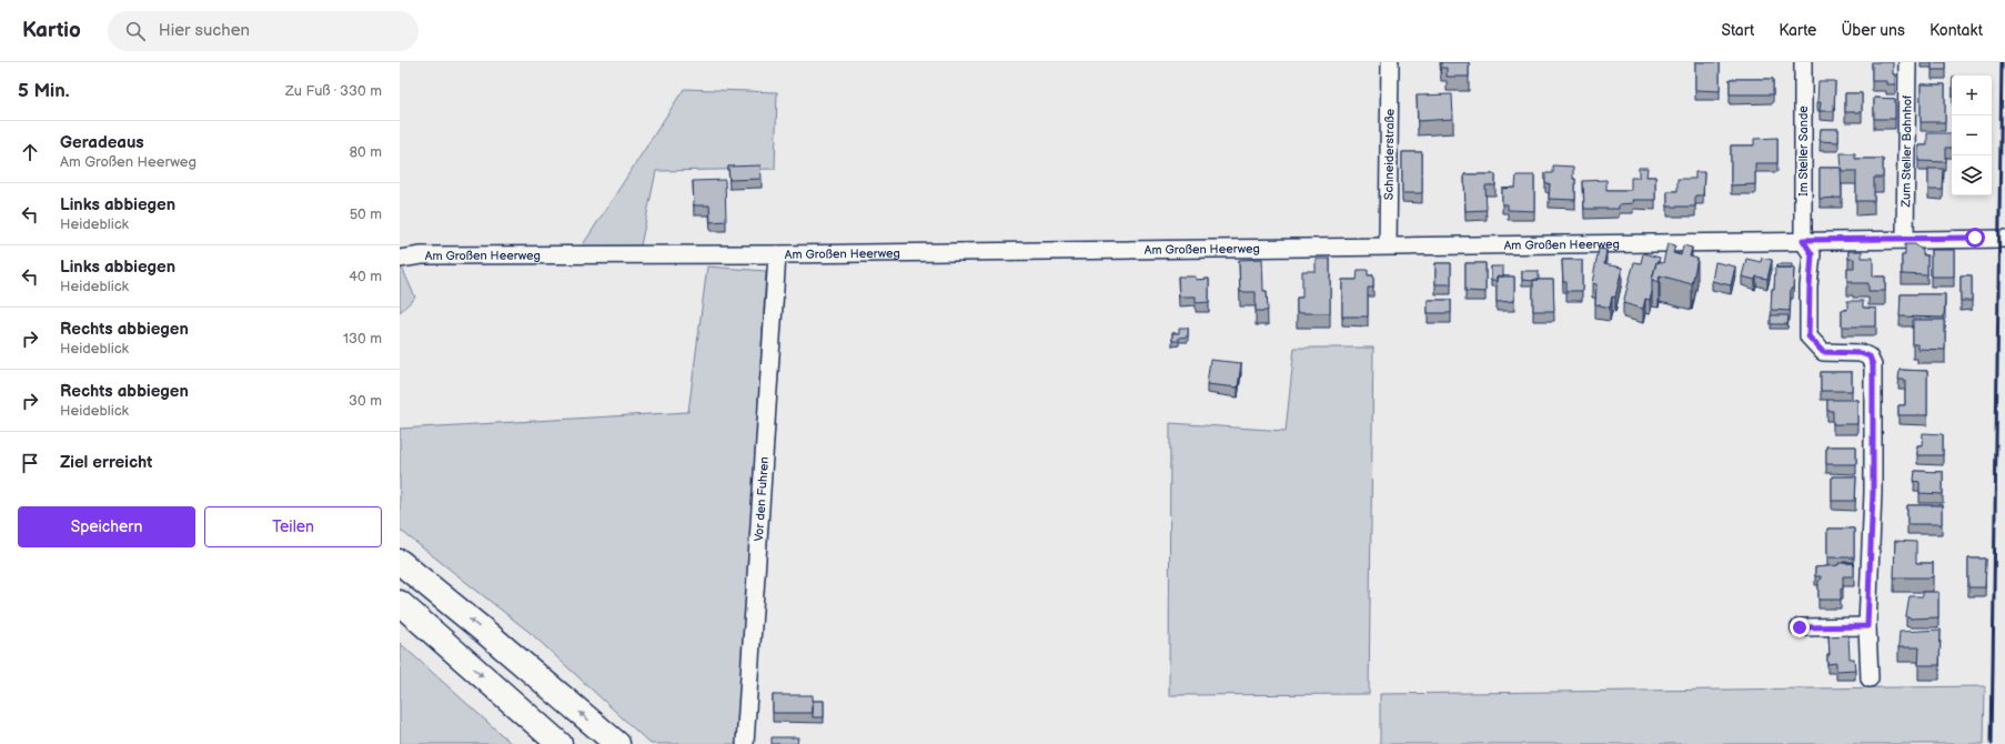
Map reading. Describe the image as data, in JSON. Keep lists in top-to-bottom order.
{
  "streets": {
    "street": [
      "Im Steller Sande",
      "Zum Steller Bahnhof",
      "Schneiderstraße",
      "Am Großen Heerweg",
      "Vor den Fuhren"
    ]
  },
  "crossings": [
    ["Im Steller Sande", "Am Großen Heerweg"],
    ["Zum Steller Bahnhof", "Am Großen Heerweg"],
    ["Schneiderstraße", "Am Großen Heerweg"],
    ["Am Großen Heerweg", "Vor den Fuhren"]
  ],
  "page": {
    "header": "Kartio",
    "search": "Hier suchen",
    "nav": [
      "Start",
      "Karte",
      "Über uns",
      "Kontakt"
    ],
    "heading": ["5 Min.", "Zu Fuß · 330 m"],
    "map_buttons": ["+", "−"],
    "list": [
      ["Geradeaus", "Am Großen Heerweg", "80 m"],
      ["Links abbiegen", "Heideblick", "50 m"],
      ["Links abbiegen", "Heideblick", "40 m"],
      ["Rechts abbiegen", "Heideblick", "130 m"],
      ["Rechts abbiegen", "Heideblick", "30 m"],
      "Ziel erreicht"
    ],
    "buttons": ["Speichern", "Teilen"]
  }
}
